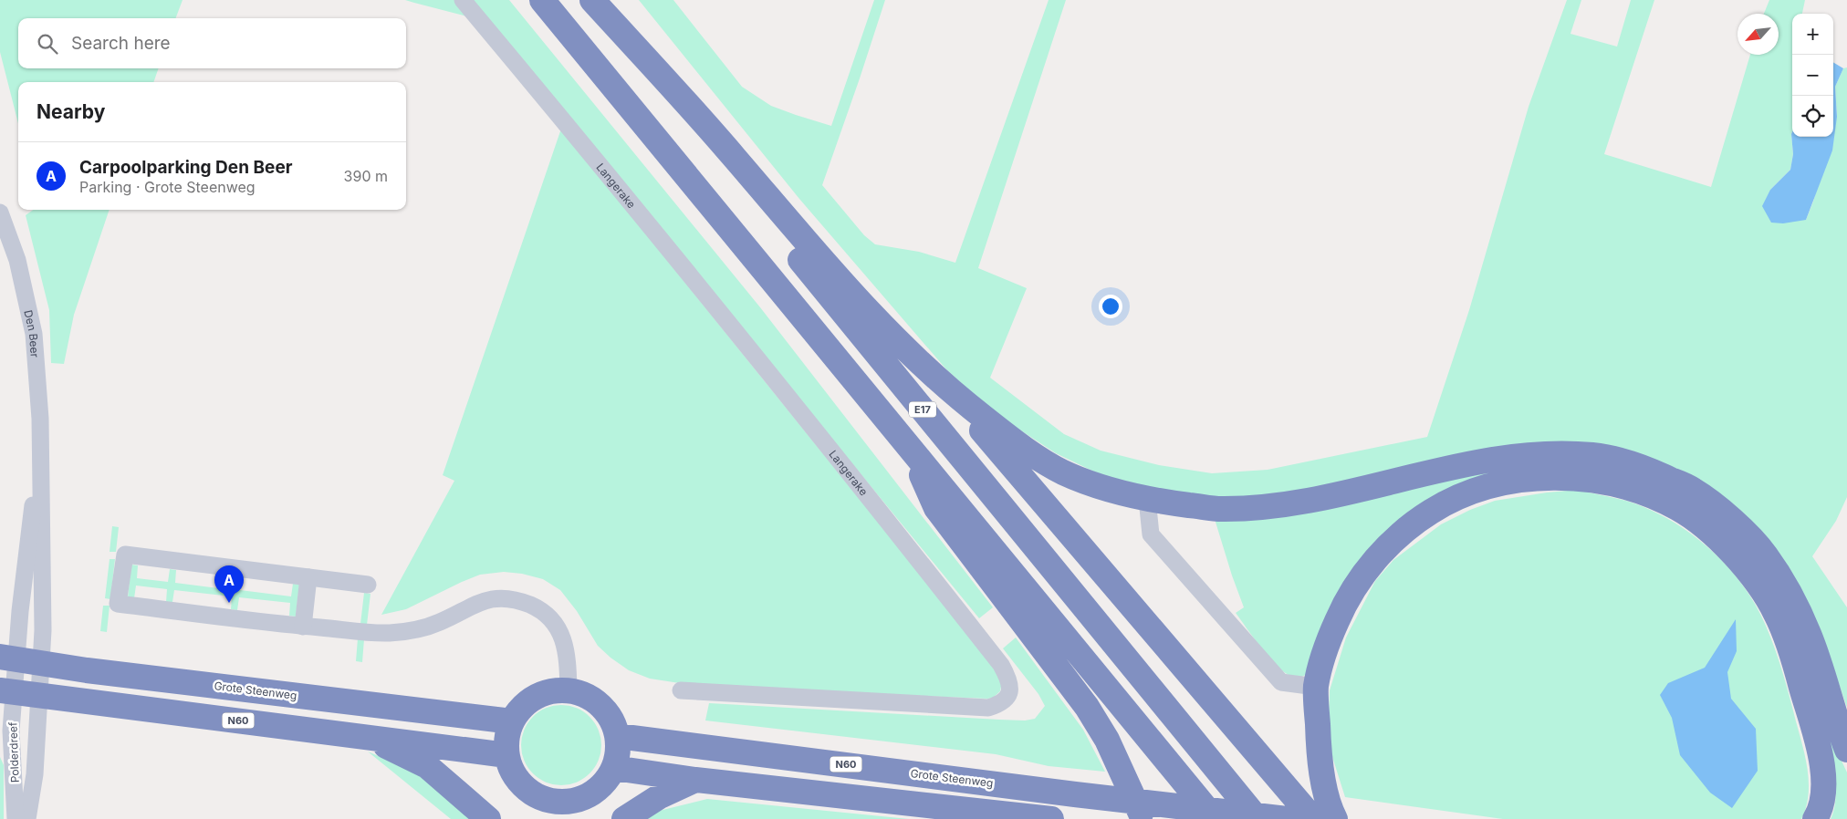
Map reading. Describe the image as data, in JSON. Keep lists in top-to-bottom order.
{
  "streets": {
    "highway": ["E17", "Grote Steenweg", "N60"],
    "street": ["Langerake", "Den Beer", "Polderdreef"]
  },
  "crossings": [
    ["Den Beer", "Grote Steenweg"],
    ["Den Beer", "Polderdreef"],
    ["Grote Steenweg", "N60"],
    ["Grote Steenweg", "Polderdreef"],
    ["N60", "Polderdreef"]
  ],
  "north": "bottom left",
  "page": {
    "map_buttons": ["+", "−"],
    "search": "Search here",
    "heading": "Nearby",
    "list": [
      {
        "mark": "A",
        "name": "Carpoolparking Den Beer",
        "note": "Parking · Grote Steenweg",
        "value": "390 m"
      }
    ],
    "pins": "A"
  }
}
